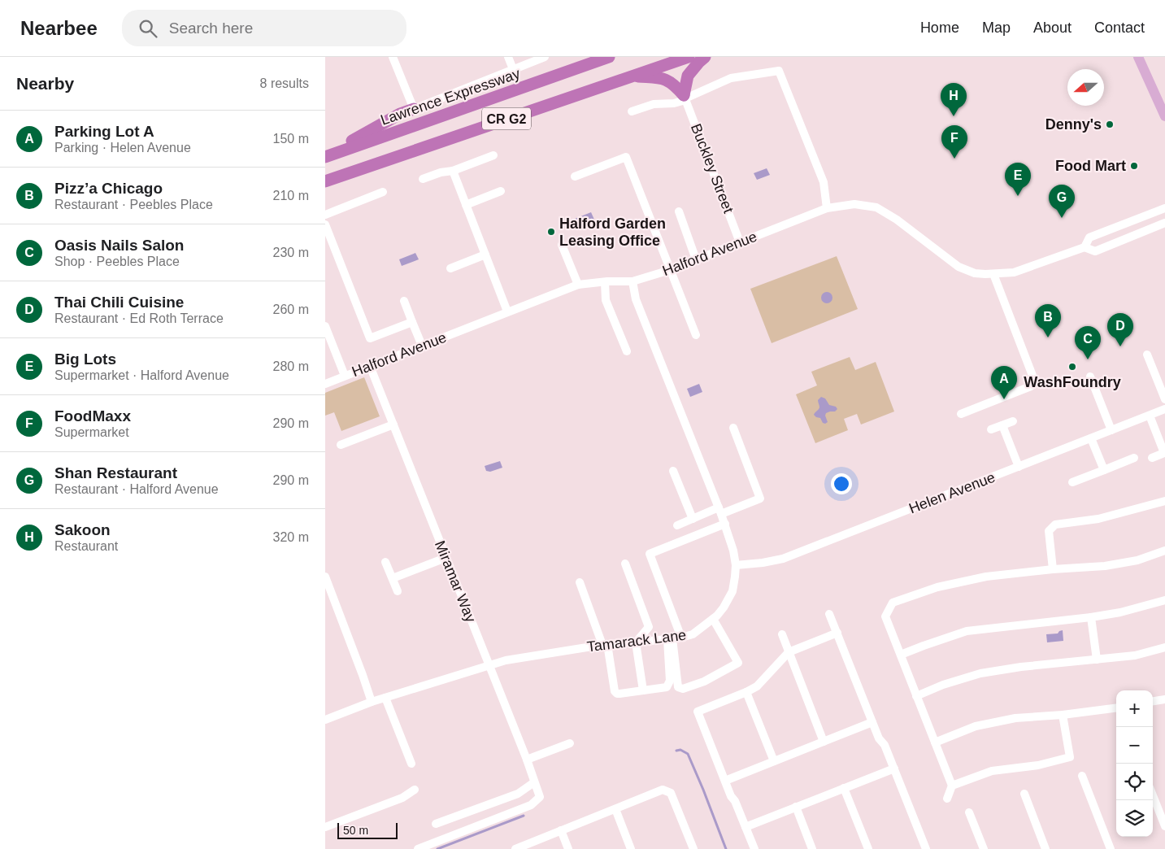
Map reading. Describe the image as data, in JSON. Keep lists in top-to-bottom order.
{
  "streets": {
    "highway": ["Lawrence Expressway", "CR G2"],
    "street": [
      "Buckley Street",
      "Halford Avenue",
      "Helen Avenue",
      "Miramar Way",
      "Tamarack Lane"
    ]
  },
  "crossings": [
    ["Buckley Street", "Halford Avenue"],
    ["Halford Avenue", "Miramar Way"],
    ["Halford Avenue", "Tamarack Lane"],
    ["Helen Avenue", "Tamarack Lane"],
    ["Miramar Way", "Tamarack Lane"]
  ],
  "places": [
    "Denny's",
    "Food Mart",
    "Halford Garden Leasing Office",
    "WashFoundry"
  ],
  "scale_bar": "50 m",
  "north": "left",
  "page": {
    "header": "Nearbee",
    "search": "Search here",
    "nav": [
      "Home",
      "Map",
      "About",
      "Contact"
    ],
    "heading": ["Nearby", "8 results"],
    "pins": [
      "H",
      "F",
      "E",
      "G",
      "B",
      "D",
      "C",
      "A"
    ],
    "list": [
      {
        "mark": "A",
        "name": "Parking Lot A",
        "note": "Parking · Helen Avenue",
        "value": "150 m"
      },
      {
        "mark": "B",
        "name": "Pizz’a Chicago",
        "note": "Restaurant · Peebles Place",
        "value": "210 m"
      },
      {
        "mark": "C",
        "name": "Oasis Nails Salon",
        "note": "Shop · Peebles Place",
        "value": "230 m"
      },
      {
        "mark": "D",
        "name": "Thai Chili Cuisine",
        "note": "Restaurant · Ed Roth Terrace",
        "value": "260 m"
      },
      {
        "mark": "E",
        "name": "Big Lots",
        "note": "Supermarket · Halford Avenue",
        "value": "280 m"
      },
      {
        "mark": "F",
        "name": "FoodMaxx",
        "note": "Supermarket",
        "value": "290 m"
      },
      {
        "mark": "G",
        "name": "Shan Restaurant",
        "note": "Restaurant · Halford Avenue",
        "value": "290 m"
      },
      {
        "mark": "H",
        "name": "Sakoon",
        "note": "Restaurant",
        "value": "320 m"
      }
    ],
    "map_buttons": ["+", "−"],
    "scale": "50 m"
  }
}
